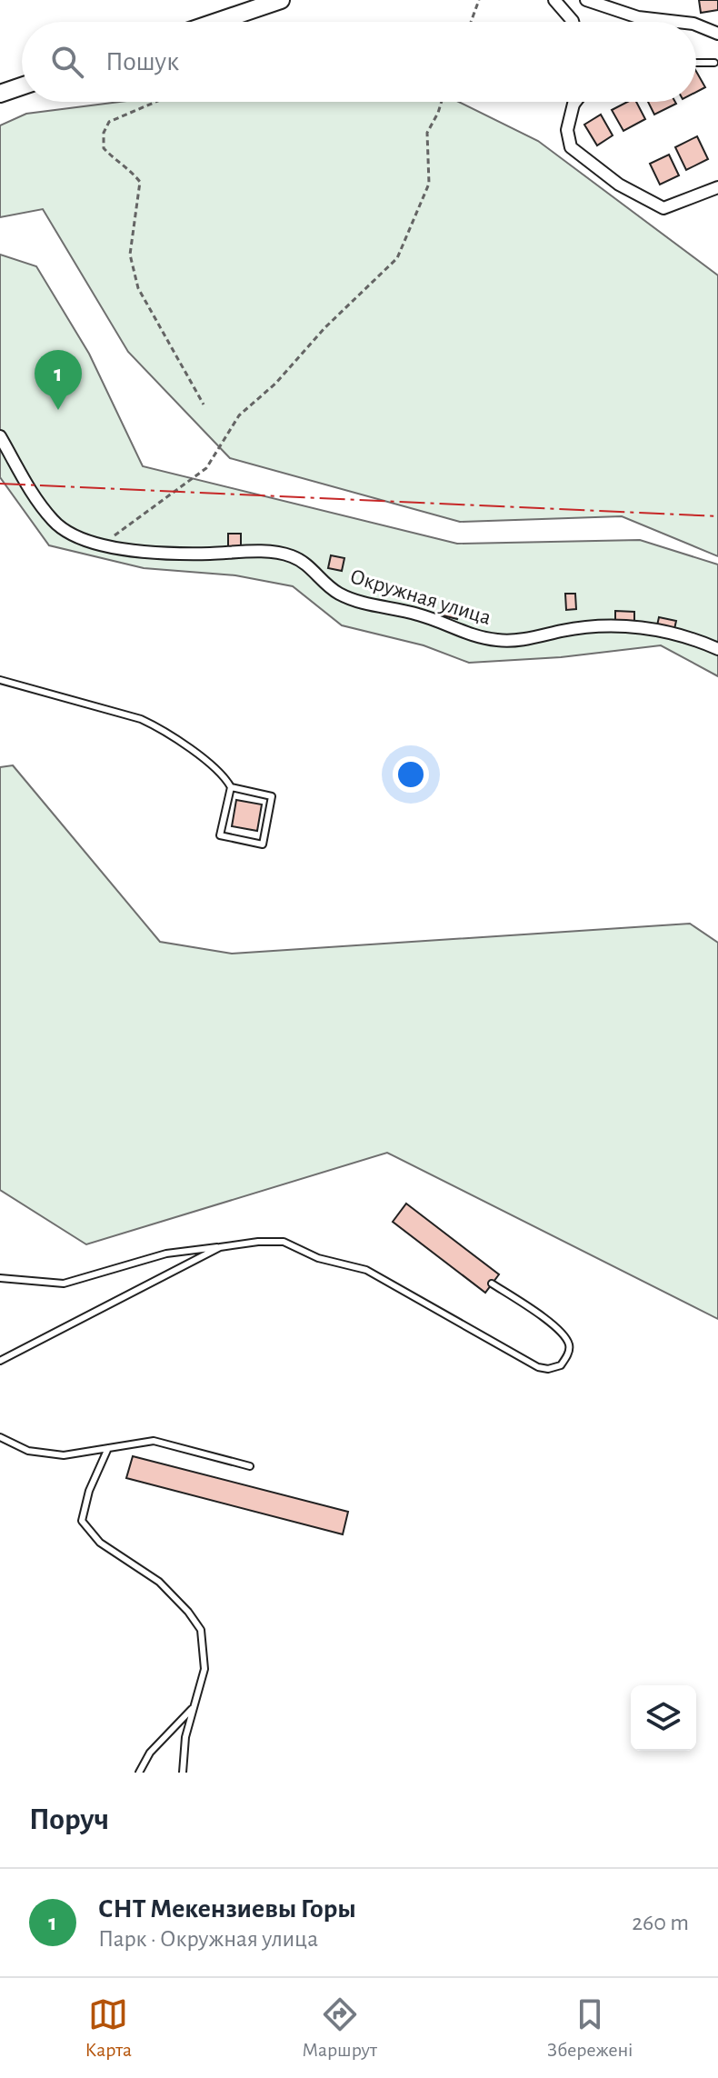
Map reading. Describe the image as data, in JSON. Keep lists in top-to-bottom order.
{
  "streets": {
    "street": ["Окружная улица"]
  },
  "page": {
    "search": "Пошук",
    "pins": "1",
    "heading": "Поруч",
    "list": [
      {
        "mark": "1",
        "name": "СНТ Мекензиевы Горы",
        "note": "Парк · Окружная улица",
        "value": "260 m"
      }
    ],
    "nav": ["Карта", "Маршрут", "Збережені"]
  }
}
